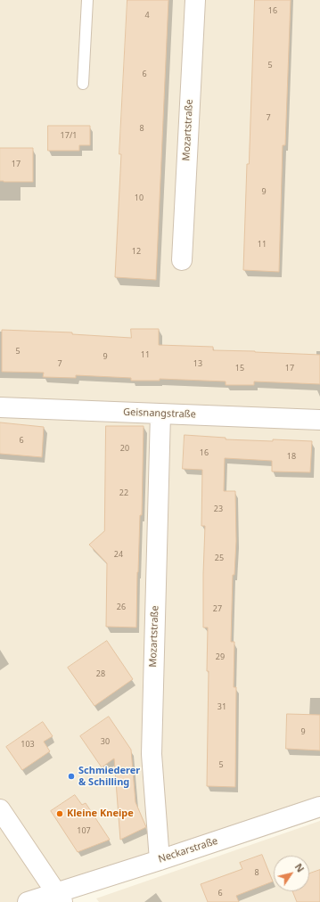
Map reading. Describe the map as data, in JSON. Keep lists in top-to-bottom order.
{
  "streets": {
    "street": ["Mozartstraße", "Geisnangstraße", "Neckarstraße"]
  },
  "crossings": [
    ["Mozartstraße", "Geisnangstraße"],
    ["Mozartstraße", "Neckarstraße"]
  ],
  "places": ["Schmiederer & Schilling", "Kleine Kneipe"],
  "house_numbers": [
    "16",
    "4",
    "5",
    "6",
    "7",
    "8",
    "17/1",
    "17",
    "9",
    "10",
    "11",
    "12",
    "5",
    "11",
    "9",
    "7",
    "13",
    "15",
    "17",
    "6",
    "20",
    "16",
    "18",
    "22",
    "23",
    "24",
    "25",
    "26",
    "27",
    "29",
    "28",
    "31",
    "9",
    "30",
    "103",
    "5",
    "107",
    "8",
    "6"
  ],
  "north": "top right"
}
